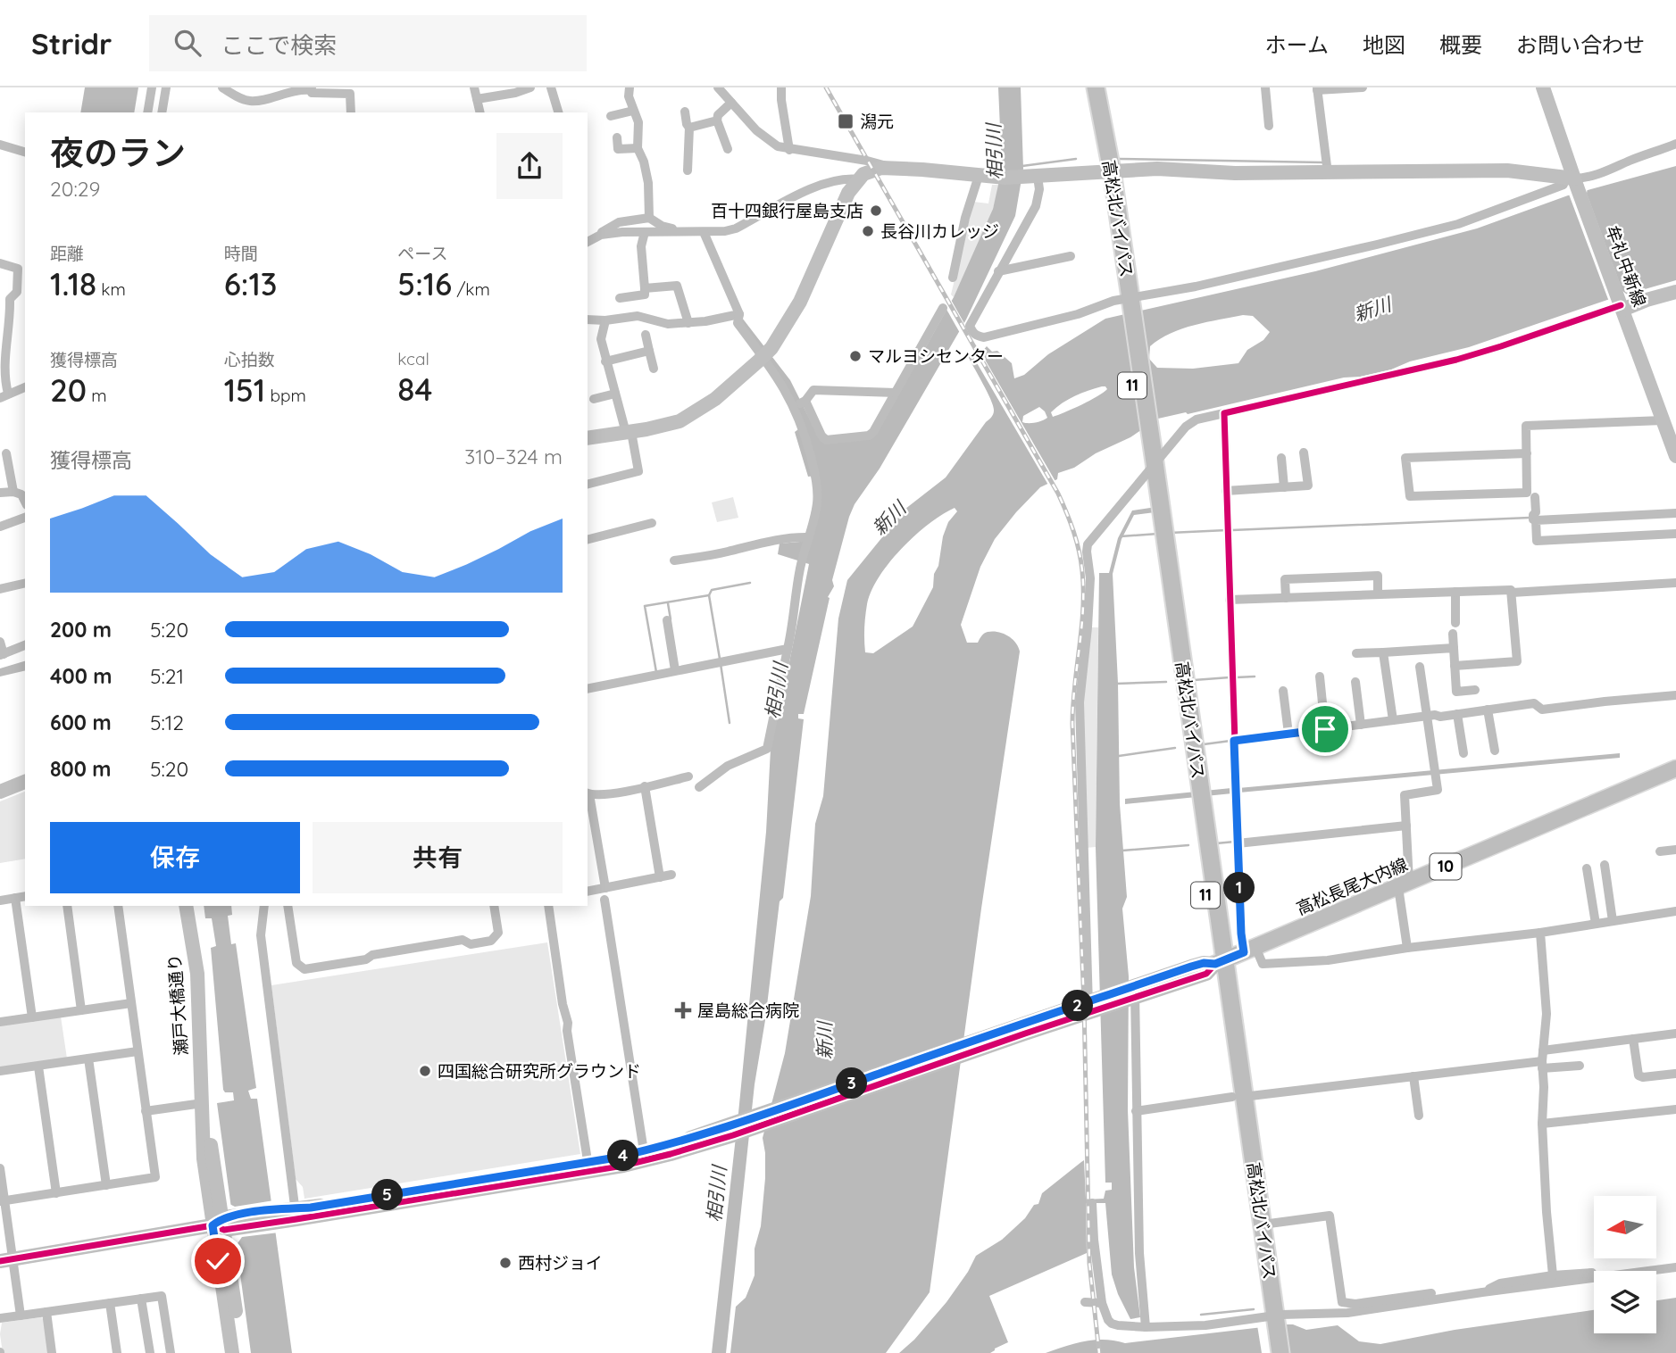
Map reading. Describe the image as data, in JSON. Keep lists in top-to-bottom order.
{
  "streets": {
    "highway": ["高松北バイパス", "11"],
    "main road": ["10", "高松長尾大内線"],
    "street": ["牟礼中新線", "瀬戸大橋通り"]
  },
  "crossings": [
    ["高松北バイパス", "高松長尾大内線"]
  ],
  "water": ["相引川", "新川"],
  "places": {
    "transit": ["潟元"],
    "other": [
      "百十四銀行屋島支店",
      "長谷川カレッジ",
      "マルヨシセンター",
      "四国総合研究所グラウンド",
      "西村ジョイ"
    ],
    "health": ["屋島総合病院"]
  },
  "north": "left",
  "page": {
    "header": "Stridr",
    "search": "ここで検索",
    "nav": [
      "ホーム",
      "地図",
      "概要",
      "お問い合わせ"
    ],
    "heading": ["夜のラン", "20:29"],
    "stats": [
      ["距離", "1.18 km"],
      ["時間", "6:13"],
      ["ペース", "5:16 /km"],
      ["獲得標高", "20 m"],
      ["心拍数", "151 bpm"],
      ["kcal", "84"]
    ],
    "chart": ["獲得標高", "310–324 m"],
    "list": [
      {
        "name": "200 m",
        "note": "5:20"
      },
      {
        "name": "400 m",
        "note": "5:21"
      },
      {
        "name": "600 m",
        "note": "5:12"
      },
      {
        "name": "800 m",
        "note": "5:20"
      }
    ],
    "buttons": ["保存", "共有"],
    "pins": [
      "1",
      "2",
      "3",
      "4",
      "5"
    ]
  }
}
